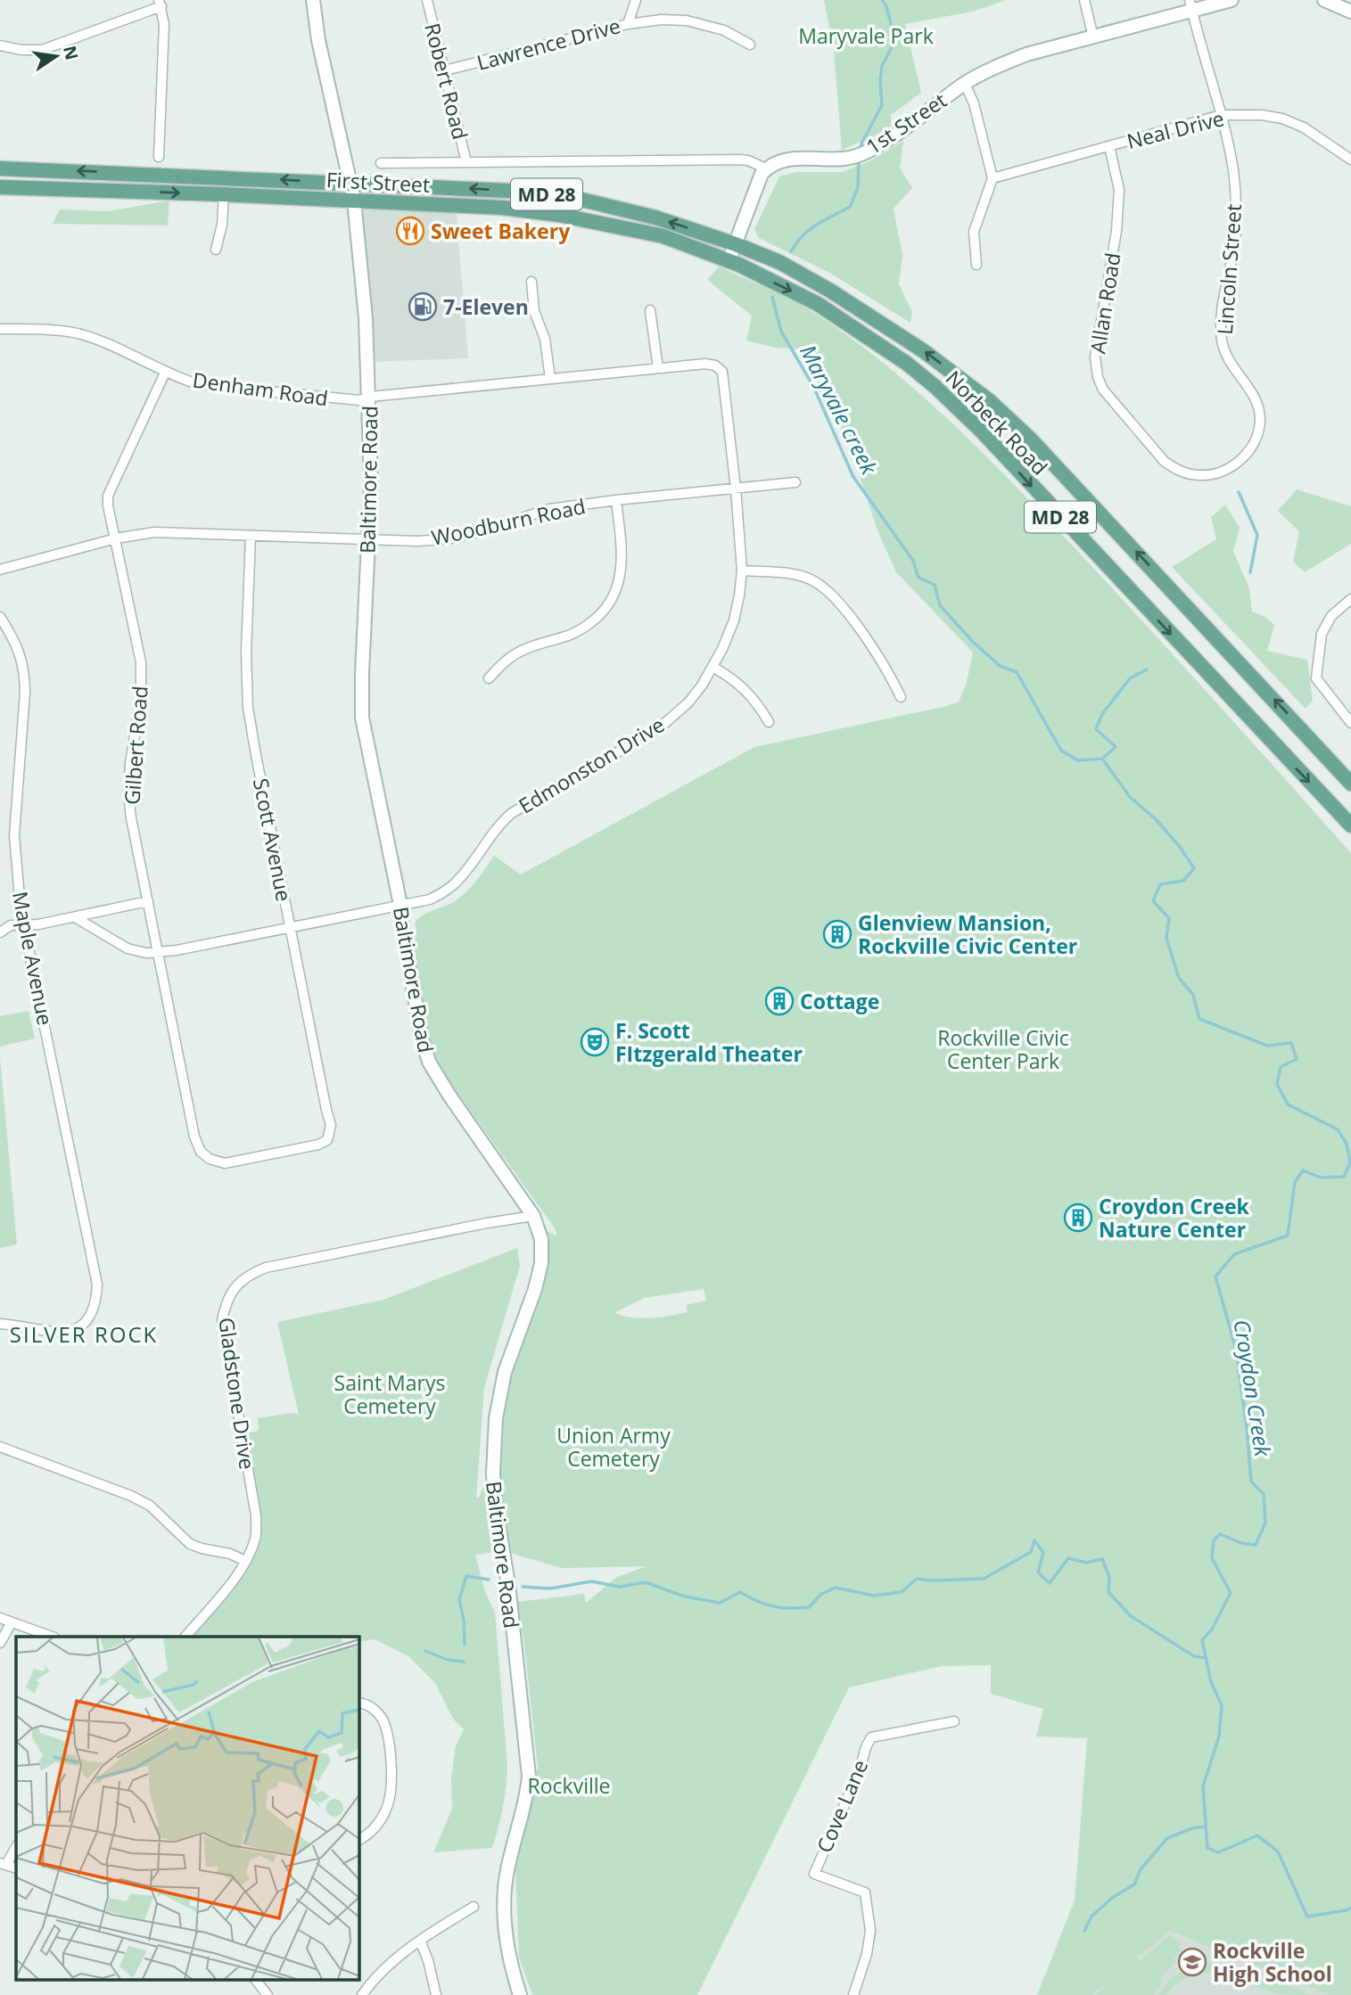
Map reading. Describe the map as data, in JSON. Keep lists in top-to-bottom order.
{
  "streets": {
    "main road": ["First Street", "MD 28", "Norbeck Road"],
    "street": [
      "Lawrence Drive",
      "Robert Road",
      "1st Street",
      "Neal Drive",
      "Lincoln Street",
      "Allan Road",
      "Denham Road",
      "Baltimore Road",
      "Woodburn Road",
      "Gilbert Road",
      "Edmonston Drive",
      "Scott Avenue",
      "Maple Avenue",
      "Gladstone Drive",
      "Cove Lane"
    ]
  },
  "crossings": [
    ["Lawrence Drive", "Robert Road"],
    ["1st Street", "Lincoln Street"],
    ["Neal Drive", "Lincoln Street"],
    ["Neal Drive", "Allan Road"],
    ["First Street", "Norbeck Road"],
    ["First Street", "Baltimore Road"],
    ["Lincoln Street", "Allan Road"],
    ["Denham Road", "Baltimore Road"],
    ["Denham Road", "Gilbert Road"],
    ["Denham Road", "Edmonston Drive"],
    ["Baltimore Road", "Woodburn Road"],
    ["Baltimore Road", "Edmonston Drive"],
    ["Baltimore Road", "Gladstone Drive"],
    ["Woodburn Road", "Gilbert Road"],
    ["Woodburn Road", "Edmonston Drive"],
    ["Woodburn Road", "Scott Avenue"],
    ["Gilbert Road", "Edmonston Drive"],
    ["Gilbert Road", "Scott Avenue"],
    ["Edmonston Drive", "Scott Avenue"]
  ],
  "districts": ["SILVER ROCK"],
  "water": ["Maryvale creek", "Croydon Creek"],
  "parks": [
    "Maryvale Park",
    "Rockville Civic Center Park",
    "Saint Marys Cemetery",
    "Union Army Cemetery",
    "Rockville"
  ],
  "places": {
    "restaurant": ["Sweet Bakery"],
    "fuel station": ["7-Eleven"],
    "building": ["Glenview Mansion, Rockville Civic Center", "Cottage", "Croydon Creek Nature Center"],
    "theatre": ["F. Scott FItzgerald Theater"],
    "school or university": ["Rockville High School"]
  },
  "north": "right"
}
